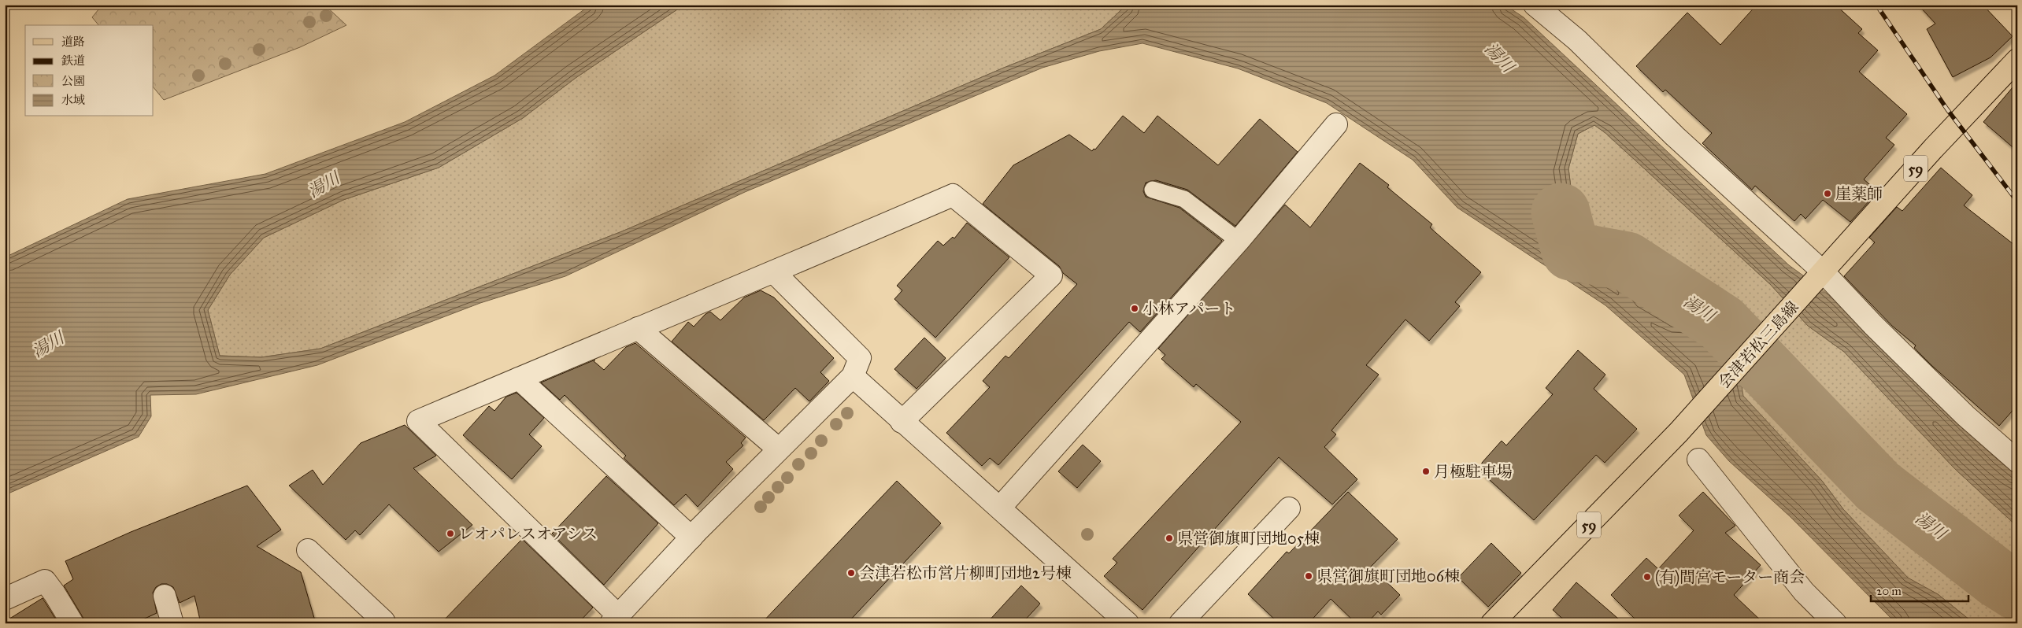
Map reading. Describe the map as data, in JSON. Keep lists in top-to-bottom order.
{
  "streets": {
    "main road": ["59", "会津若松三島線"]
  },
  "water": ["湯川"],
  "places": [
    "崖薬師",
    "小林アパート",
    "月極駐車場",
    "レオパレスオアシス",
    "県営御旗町団地05棟",
    "会津若松市営片柳町団地2号棟",
    "県営御旗町団地06棟",
    "(有)間宮モーター商会"
  ],
  "legend": [
    "道路",
    "鉄道",
    "公園",
    "水域"
  ],
  "scale_bar": "20 m"
}
